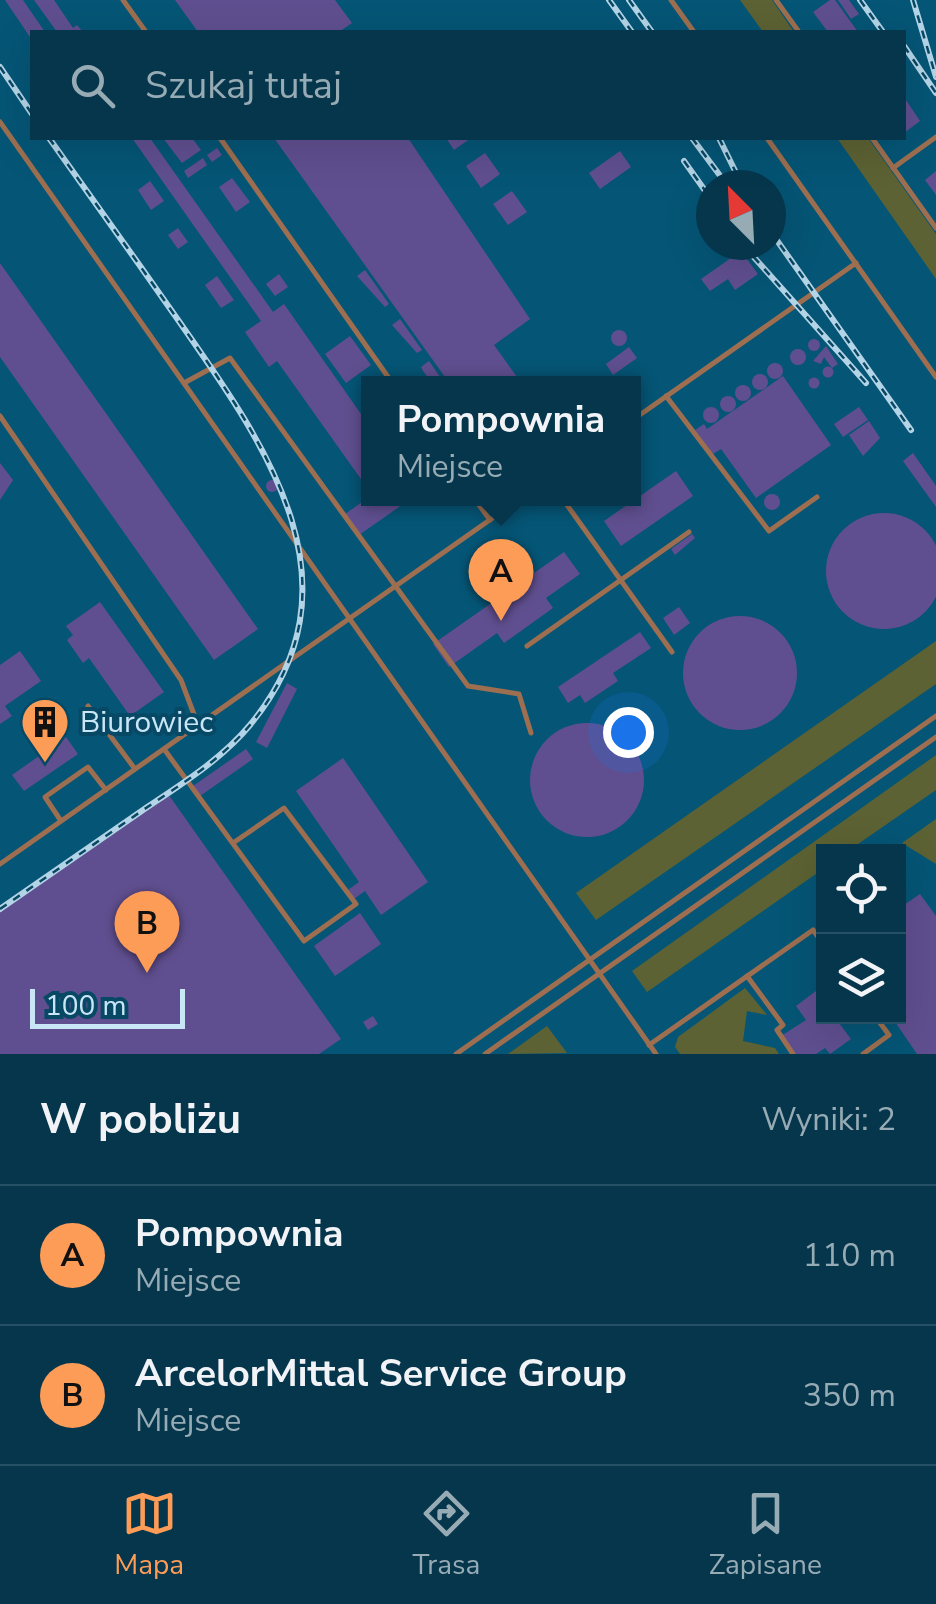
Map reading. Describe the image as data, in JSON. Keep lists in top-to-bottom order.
{
  "places": {
    "building": ["Biurowiec"]
  },
  "scale_bar": "100 m",
  "north": "top left",
  "page": {
    "search": "Szukaj tutaj",
    "popup": ["Pompownia", "Miejsce"],
    "pins": ["A", "B"],
    "scale": "100 m",
    "heading": ["W pobliżu", "Wyniki: 2"],
    "list": [
      {
        "mark": "A",
        "name": "Pompownia",
        "note": "Miejsce",
        "value": "110 m"
      },
      {
        "mark": "B",
        "name": "ArcelorMittal Service Group",
        "note": "Miejsce",
        "value": "350 m"
      }
    ],
    "nav": ["Mapa", "Trasa", "Zapisane"]
  }
}
